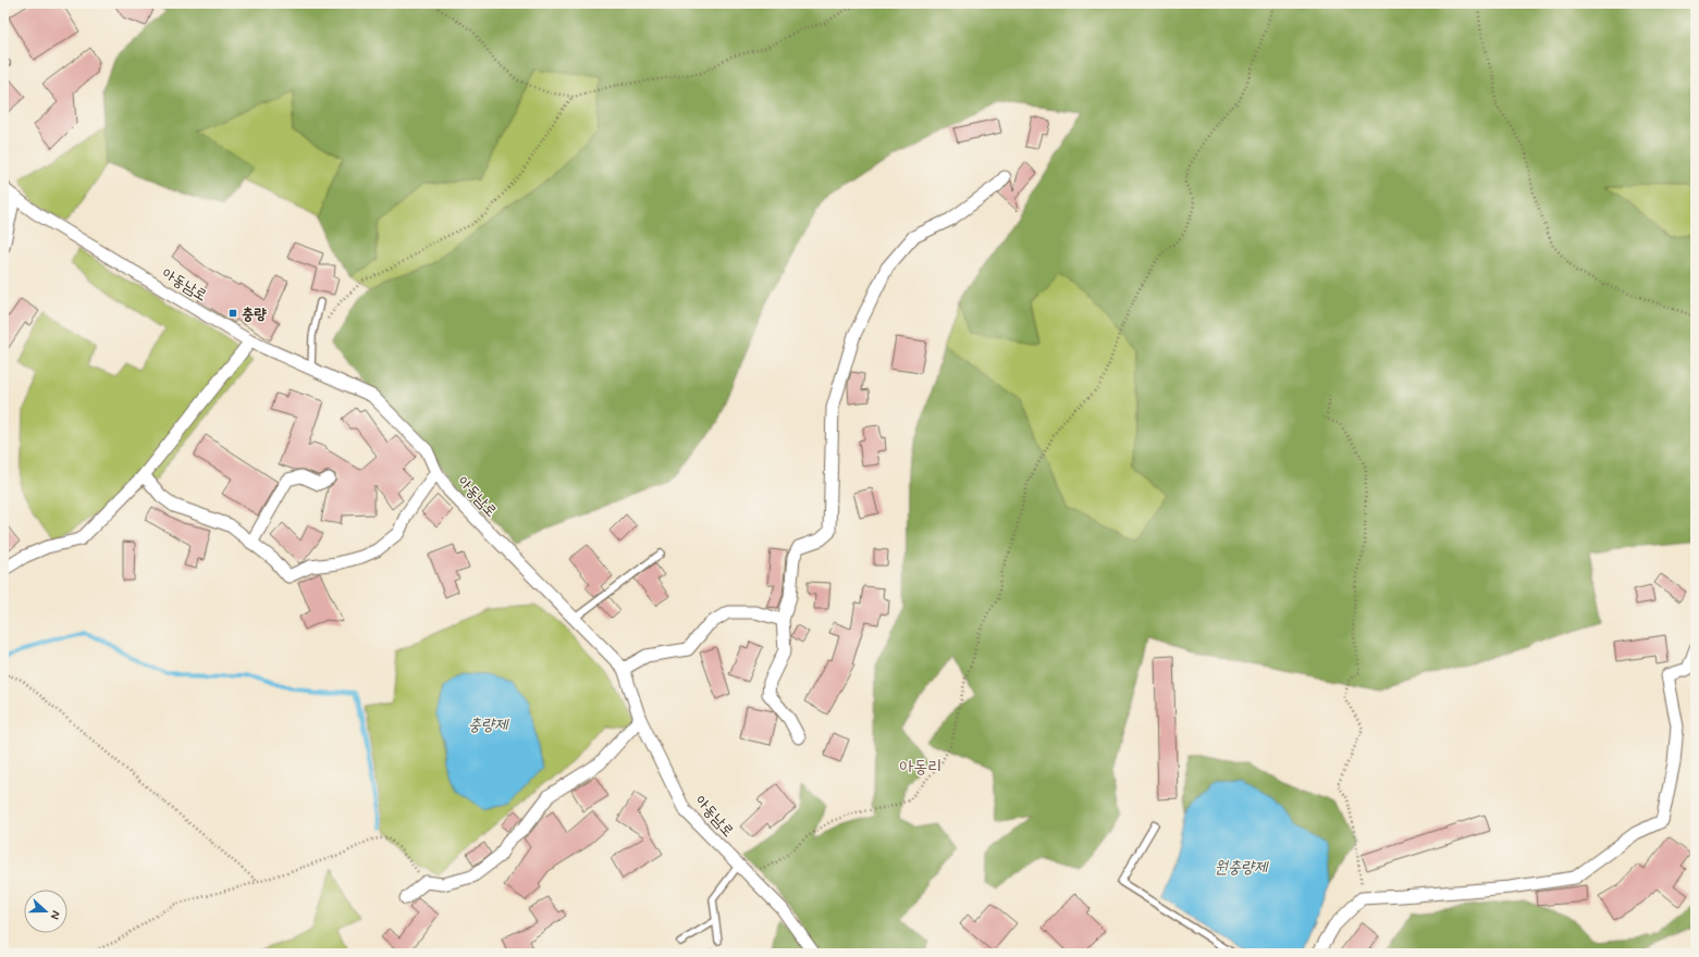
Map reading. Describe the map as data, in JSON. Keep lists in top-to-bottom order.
{
  "streets": {
    "street": ["아동남로"]
  },
  "districts": ["아동리"],
  "water": ["충량제", "원충량제"],
  "places": {
    "transit": ["충량"]
  },
  "north": "right"
}
